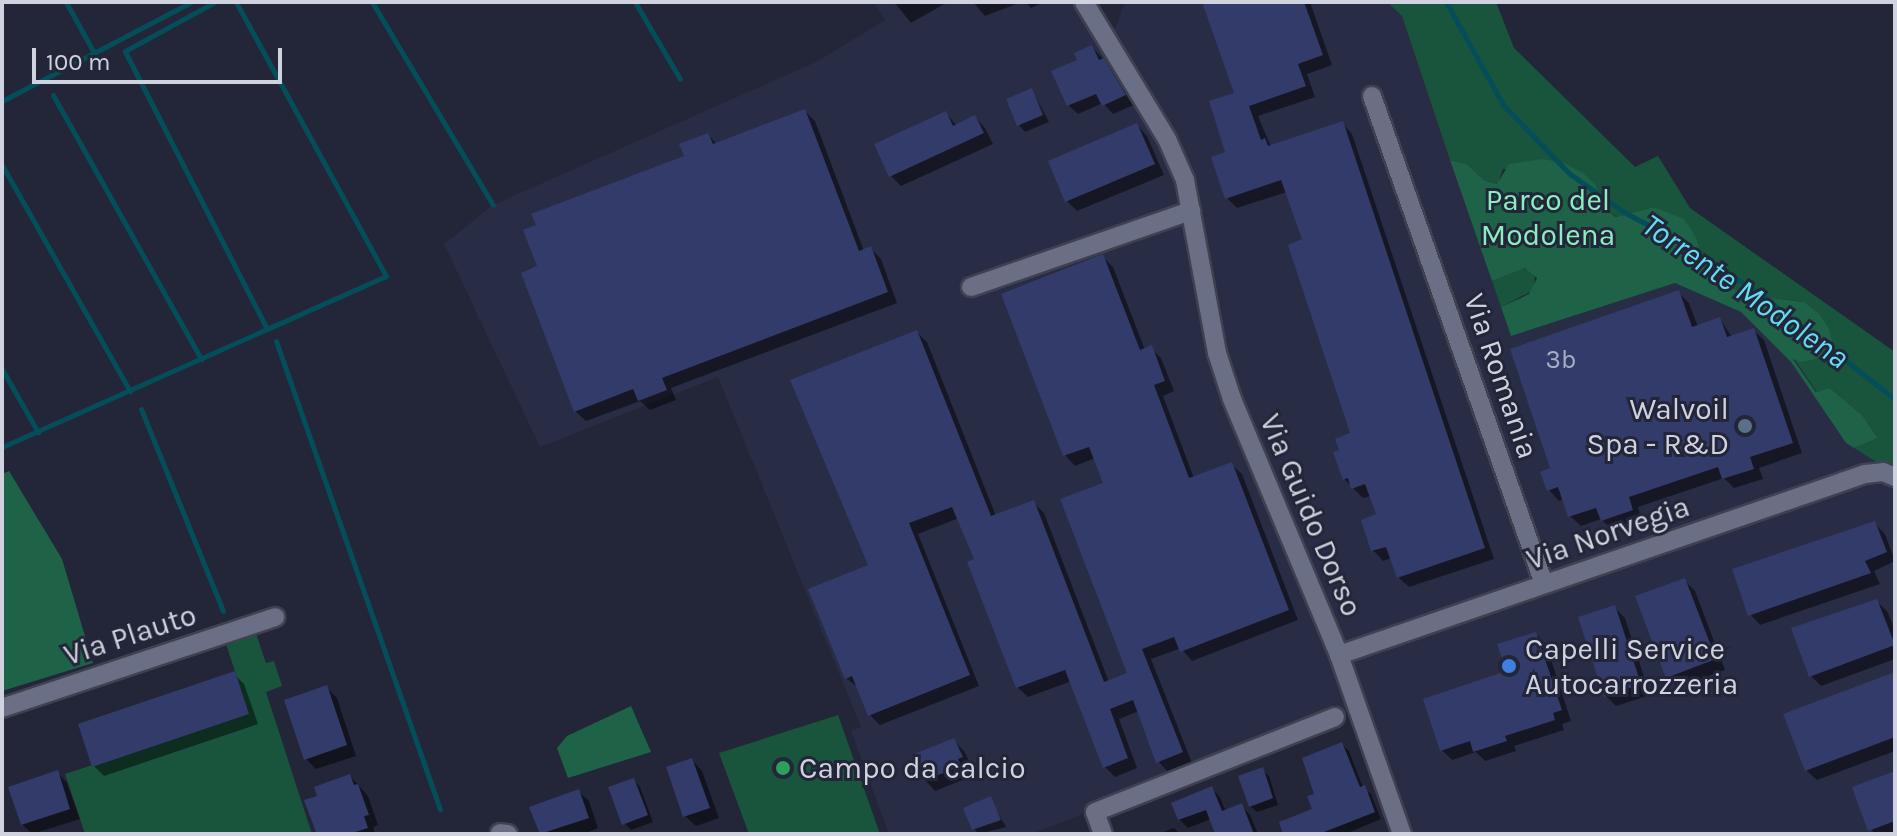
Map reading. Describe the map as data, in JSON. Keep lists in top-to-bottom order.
{
  "streets": {
    "street": [
      "Via Romania",
      "Via Guido Dorso",
      "Via Norvegia",
      "Via Plauto"
    ]
  },
  "crossings": [
    ["Via Romania", "Via Norvegia"],
    ["Via Guido Dorso", "Via Norvegia"]
  ],
  "water": ["Torrente Modolena"],
  "parks": ["Parco del Modolena"],
  "places": ["Walvoil Spa - R&D", "Capelli Service Autocarrozzeria", "Campo da calcio"],
  "house_numbers": ["3b"],
  "scale_bar": "100 m"
}
